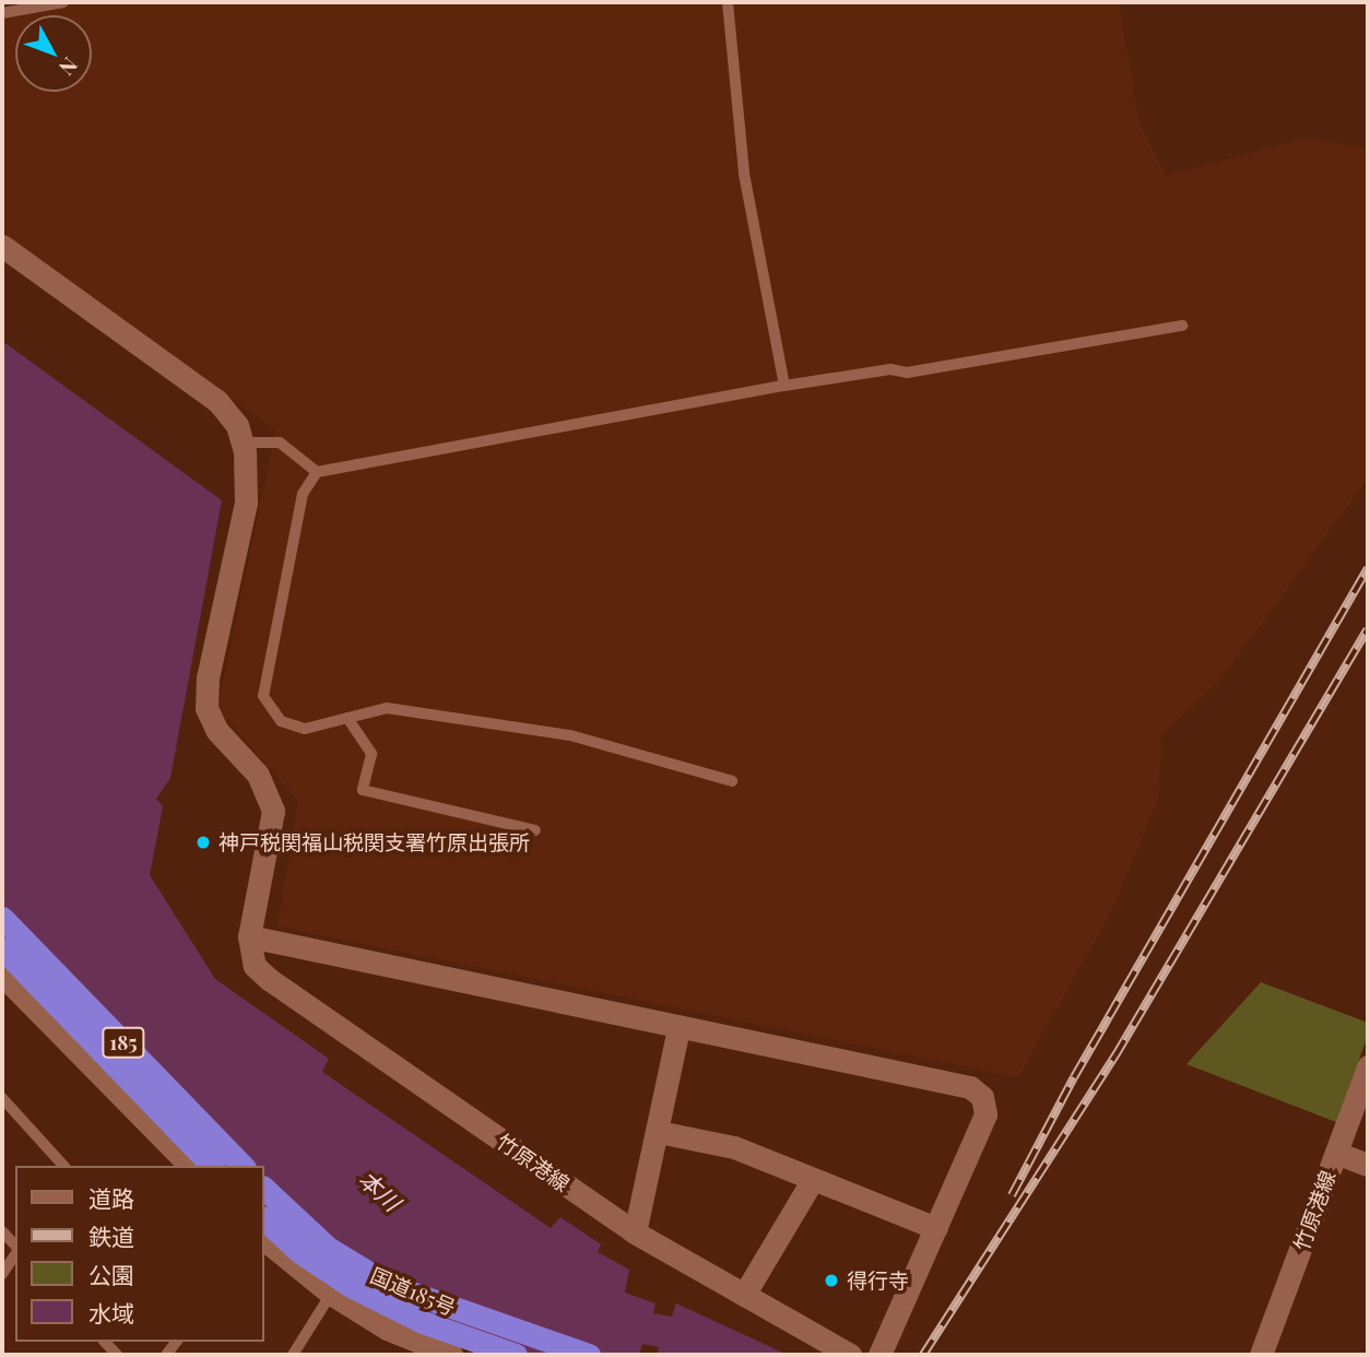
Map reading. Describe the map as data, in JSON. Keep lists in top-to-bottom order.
{
  "streets": {
    "highway": ["185", "国道185号"],
    "street": ["竹原港線"]
  },
  "water": ["本川"],
  "places": ["神戸税関福山税関支署竹原出張所", "得行寺"],
  "legend": [
    "道路",
    "鉄道",
    "公園",
    "水域"
  ],
  "north": "bottom right"
}
